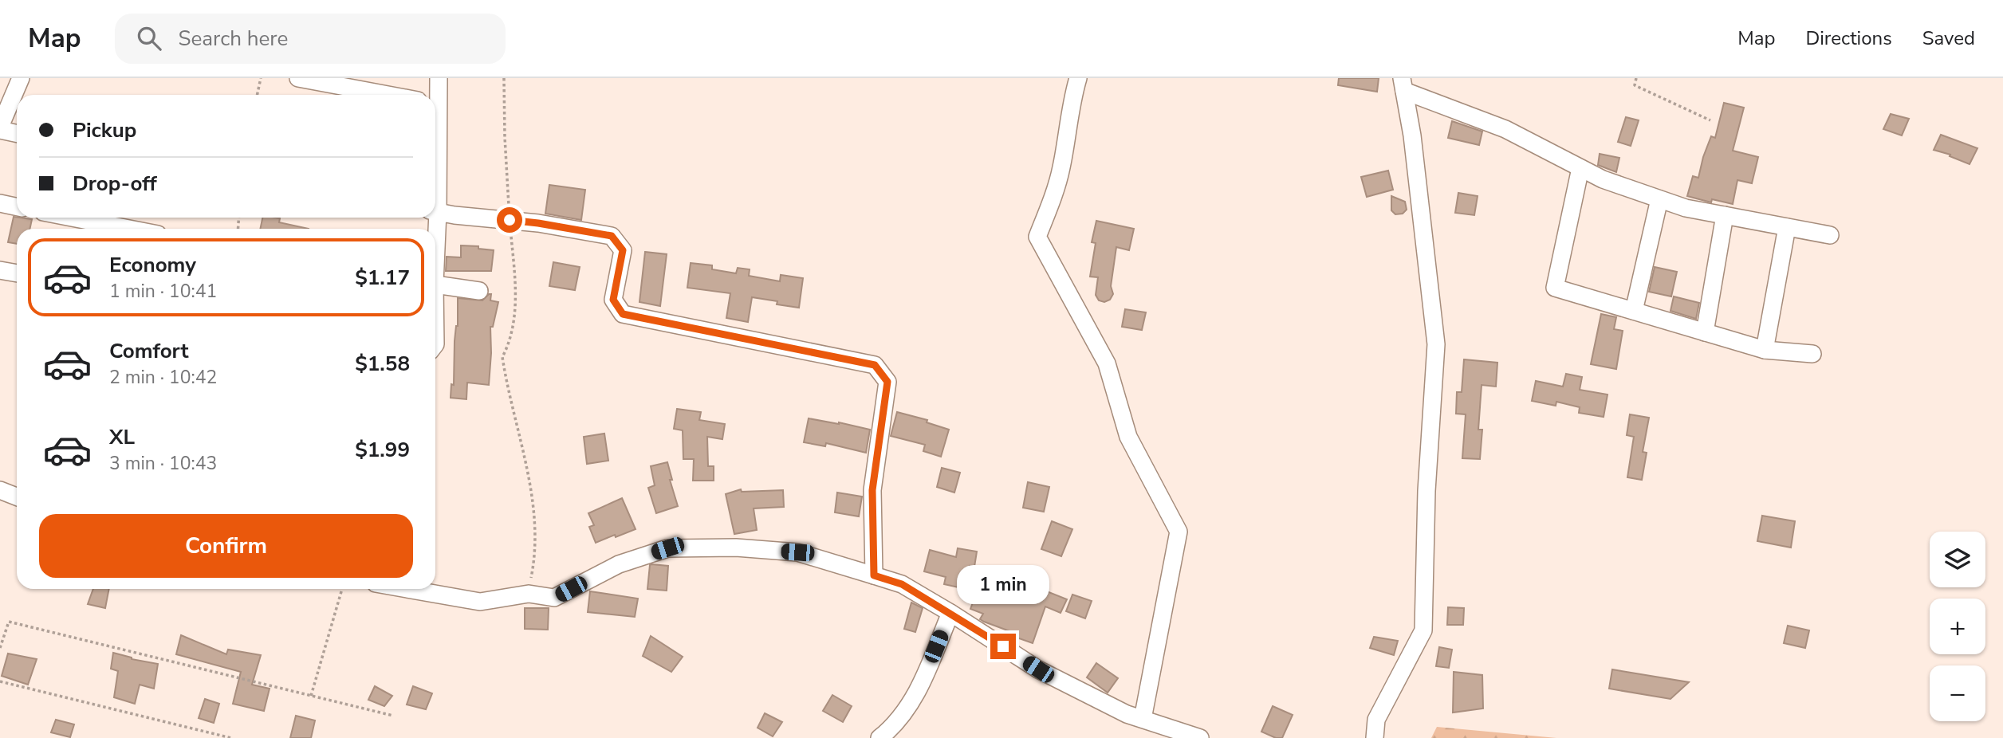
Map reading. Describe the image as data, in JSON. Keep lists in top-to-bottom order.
{
  "page": {
    "header": "Map",
    "search": "Search here",
    "nav": ["Map", "Directions", "Saved"],
    "banner": ["Pickup", "Drop-off"],
    "list": [
      {
        "name": "Economy",
        "note": "1 min · 10:41",
        "value": "$1.17"
      },
      {
        "name": "Comfort",
        "note": "2 min · 10:42",
        "value": "$1.58"
      },
      {
        "name": "XL",
        "note": "3 min · 10:43",
        "value": "$1.99"
      }
    ],
    "buttons": "Confirm",
    "map_buttons": ["+", "−"],
    "bubble": "1 min"
  }
}
